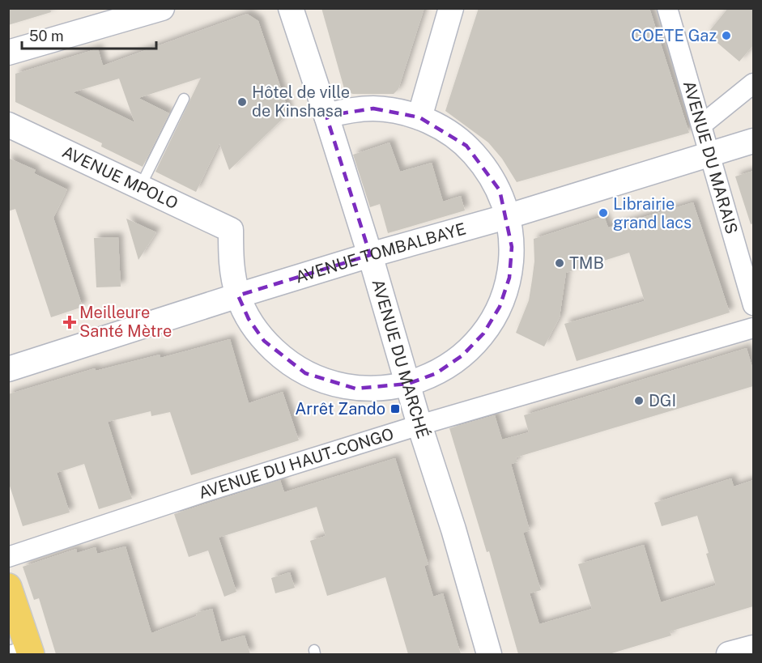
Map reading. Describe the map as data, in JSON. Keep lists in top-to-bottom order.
{
  "streets": {
    "street": [
      "AVENUE DU MARAIS",
      "AVENUE MPOLO",
      "AVENUE TOMBALBAYE",
      "AVENUE DU MARCHÉ",
      "AVENUE DU HAUT-CONGO"
    ]
  },
  "crossings": [
    ["AVENUE DU MARAIS", "AVENUE TOMBALBAYE"],
    ["AVENUE MPOLO", "AVENUE TOMBALBAYE"],
    ["AVENUE TOMBALBAYE", "AVENUE DU MARCHÉ"],
    ["AVENUE DU MARCHÉ", "AVENUE DU HAUT-CONGO"]
  ],
  "places": {
    "other": [
      "COETE Gaz",
      "Hôtel de ville de Kinshasa",
      "Librairie grand lacs",
      "TMB",
      "DGI"
    ],
    "health": ["Meilleure Santé Mètre"],
    "transit": ["Arrêt Zando"]
  },
  "scale_bar": "50 m"
}
